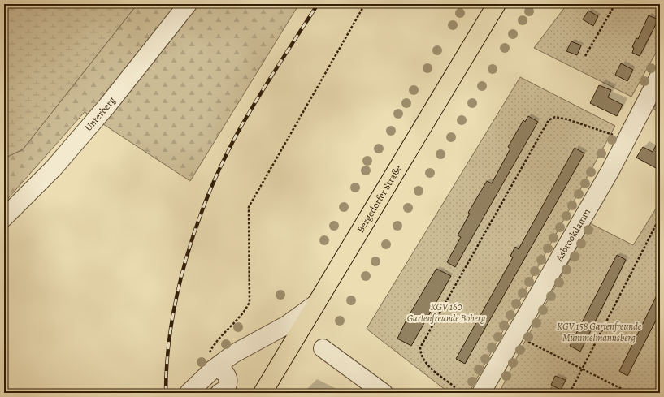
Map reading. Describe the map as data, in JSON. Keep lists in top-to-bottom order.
{
  "streets": {
    "main road": ["Bergedorfer Straße"],
    "street": ["Unterberg", "Asbrookdamm"]
  },
  "parks": ["KGV 160 Gartenfreunde Boberg", "KGV 158 Gartenfreunde Mümmelmannsberg"]
}
